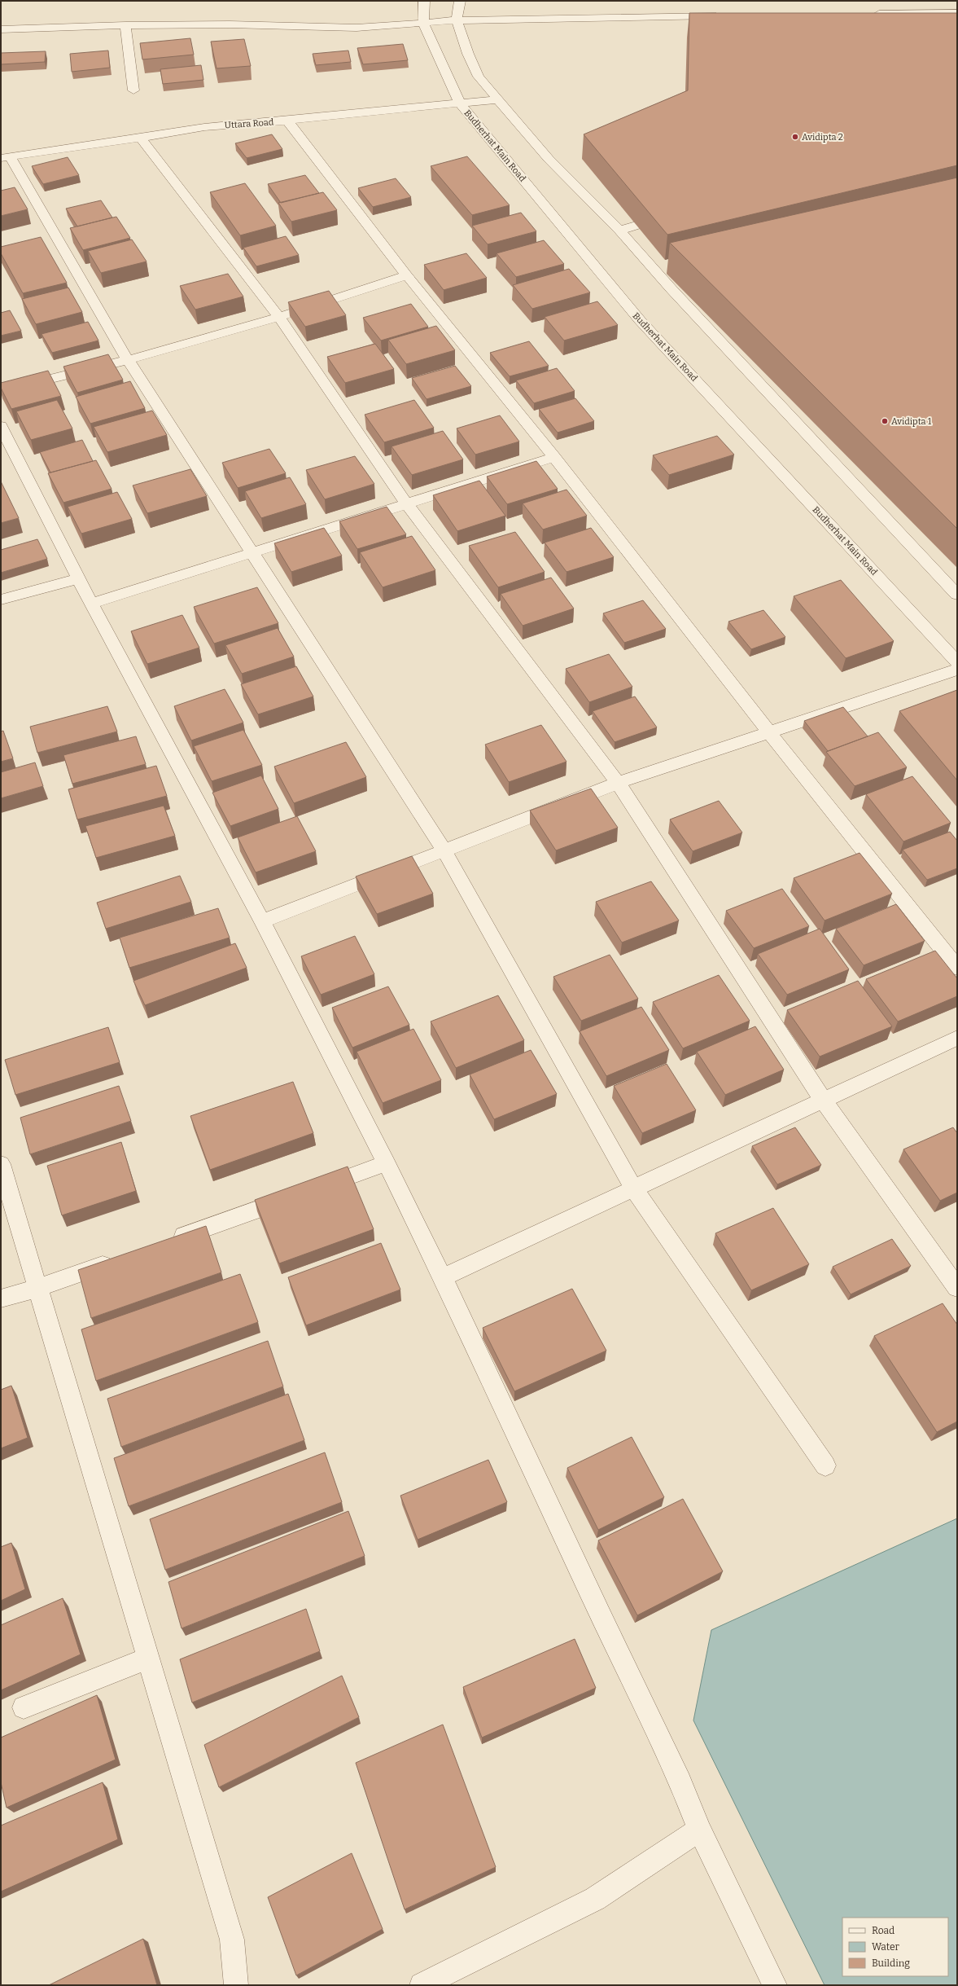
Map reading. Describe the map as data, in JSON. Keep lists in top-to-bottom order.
{
  "streets": {
    "street": ["Uttara Road", "Budherhat Main Road"]
  },
  "crossings": [
    ["Uttara Road", "Budherhat Main Road"]
  ],
  "places": ["Avidipta 2", "Avidipta 1"],
  "legend": ["Road", "Water", "Building"]
}
